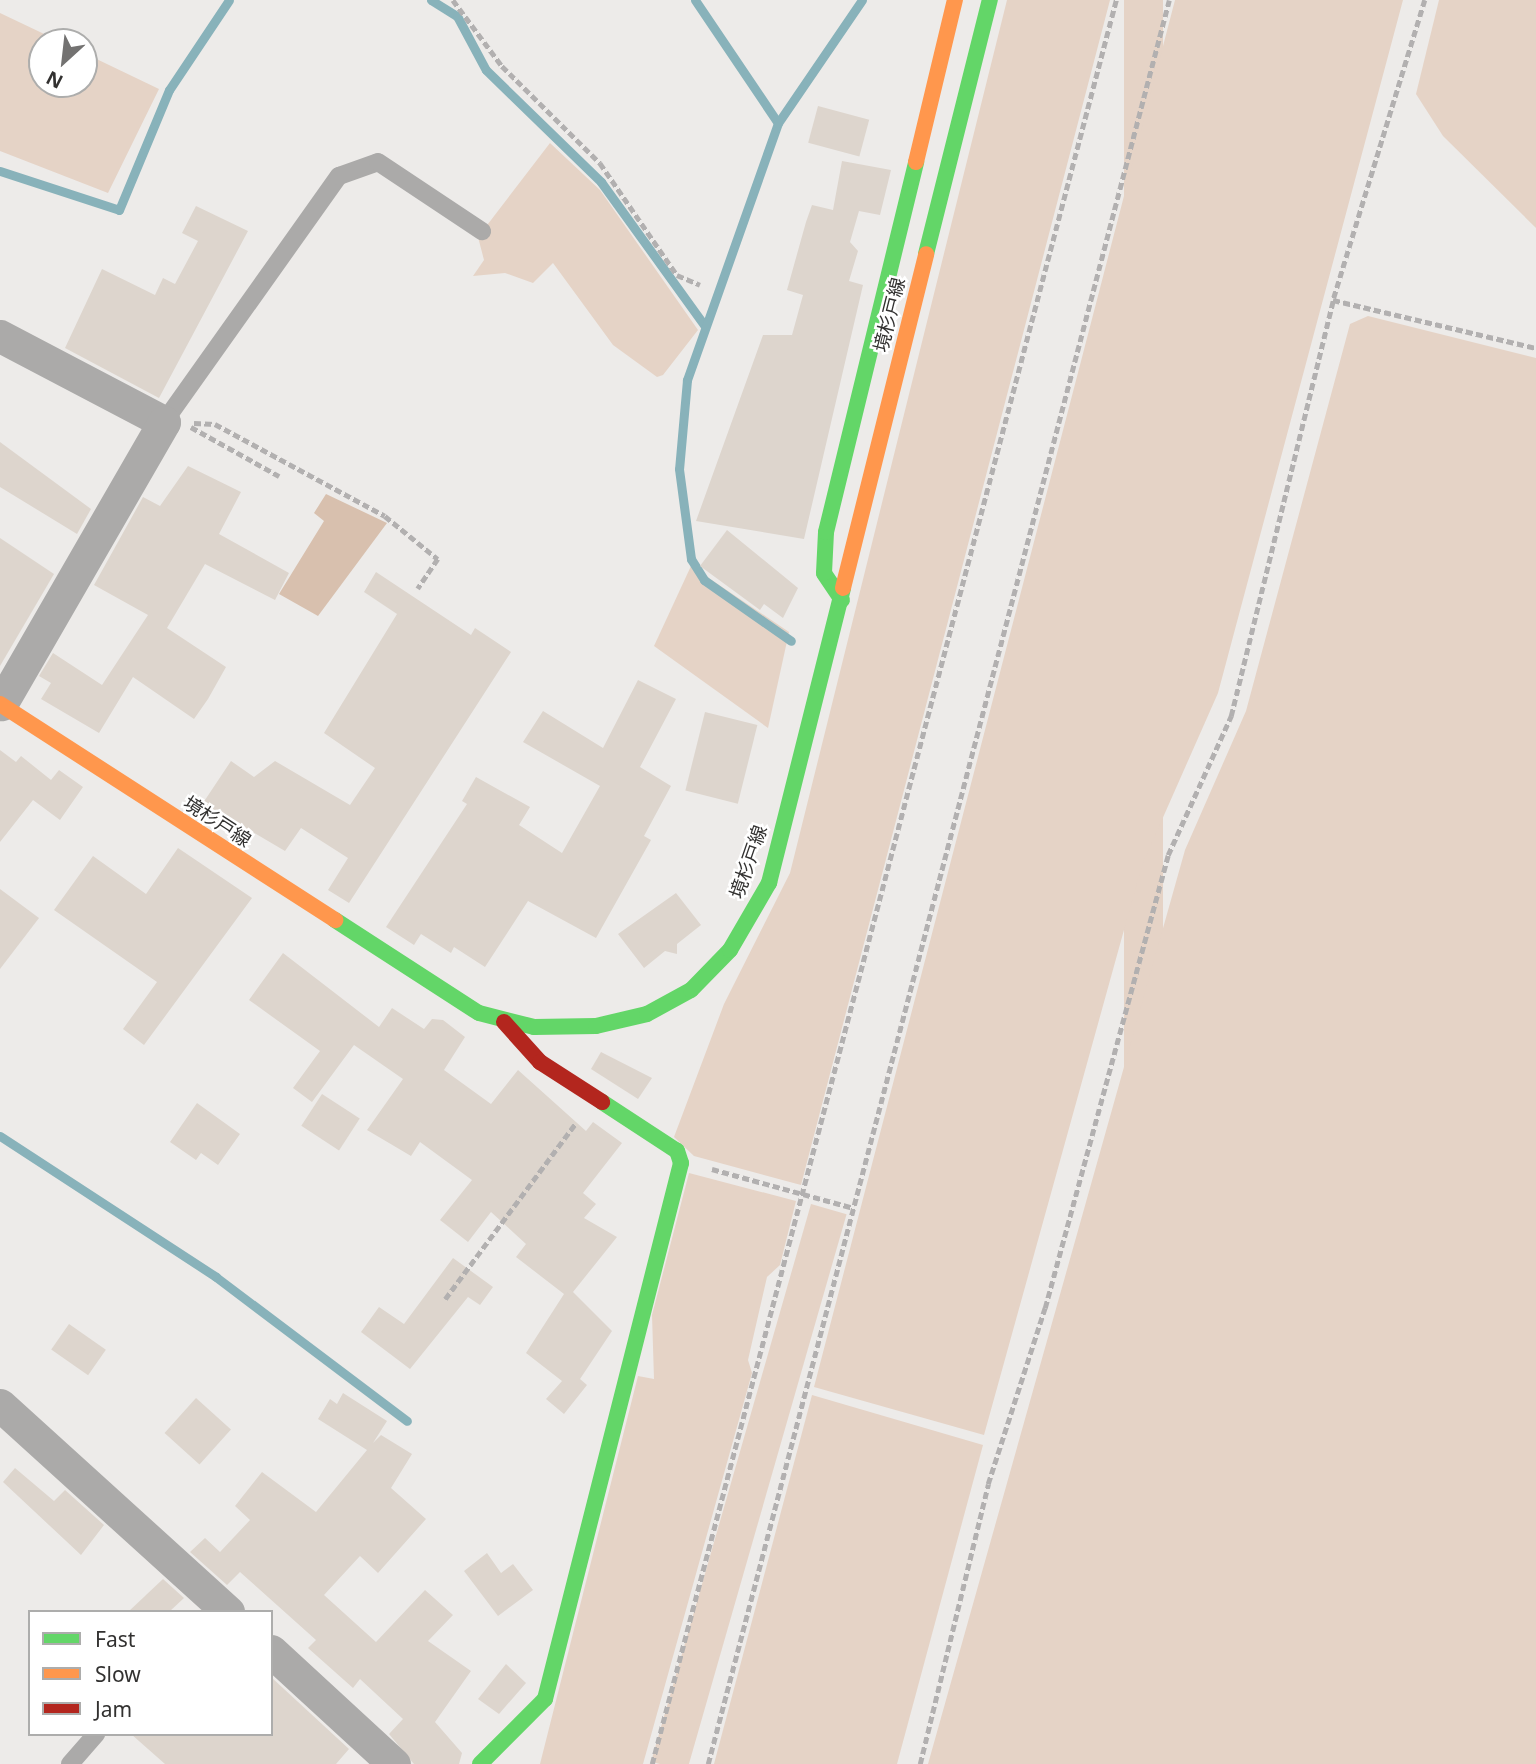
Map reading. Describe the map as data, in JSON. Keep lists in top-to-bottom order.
{
  "streets": {
    "main road": ["境杉戸線"]
  },
  "legend": ["Fast", "Slow", "Jam"],
  "north": "bottom left"
}
